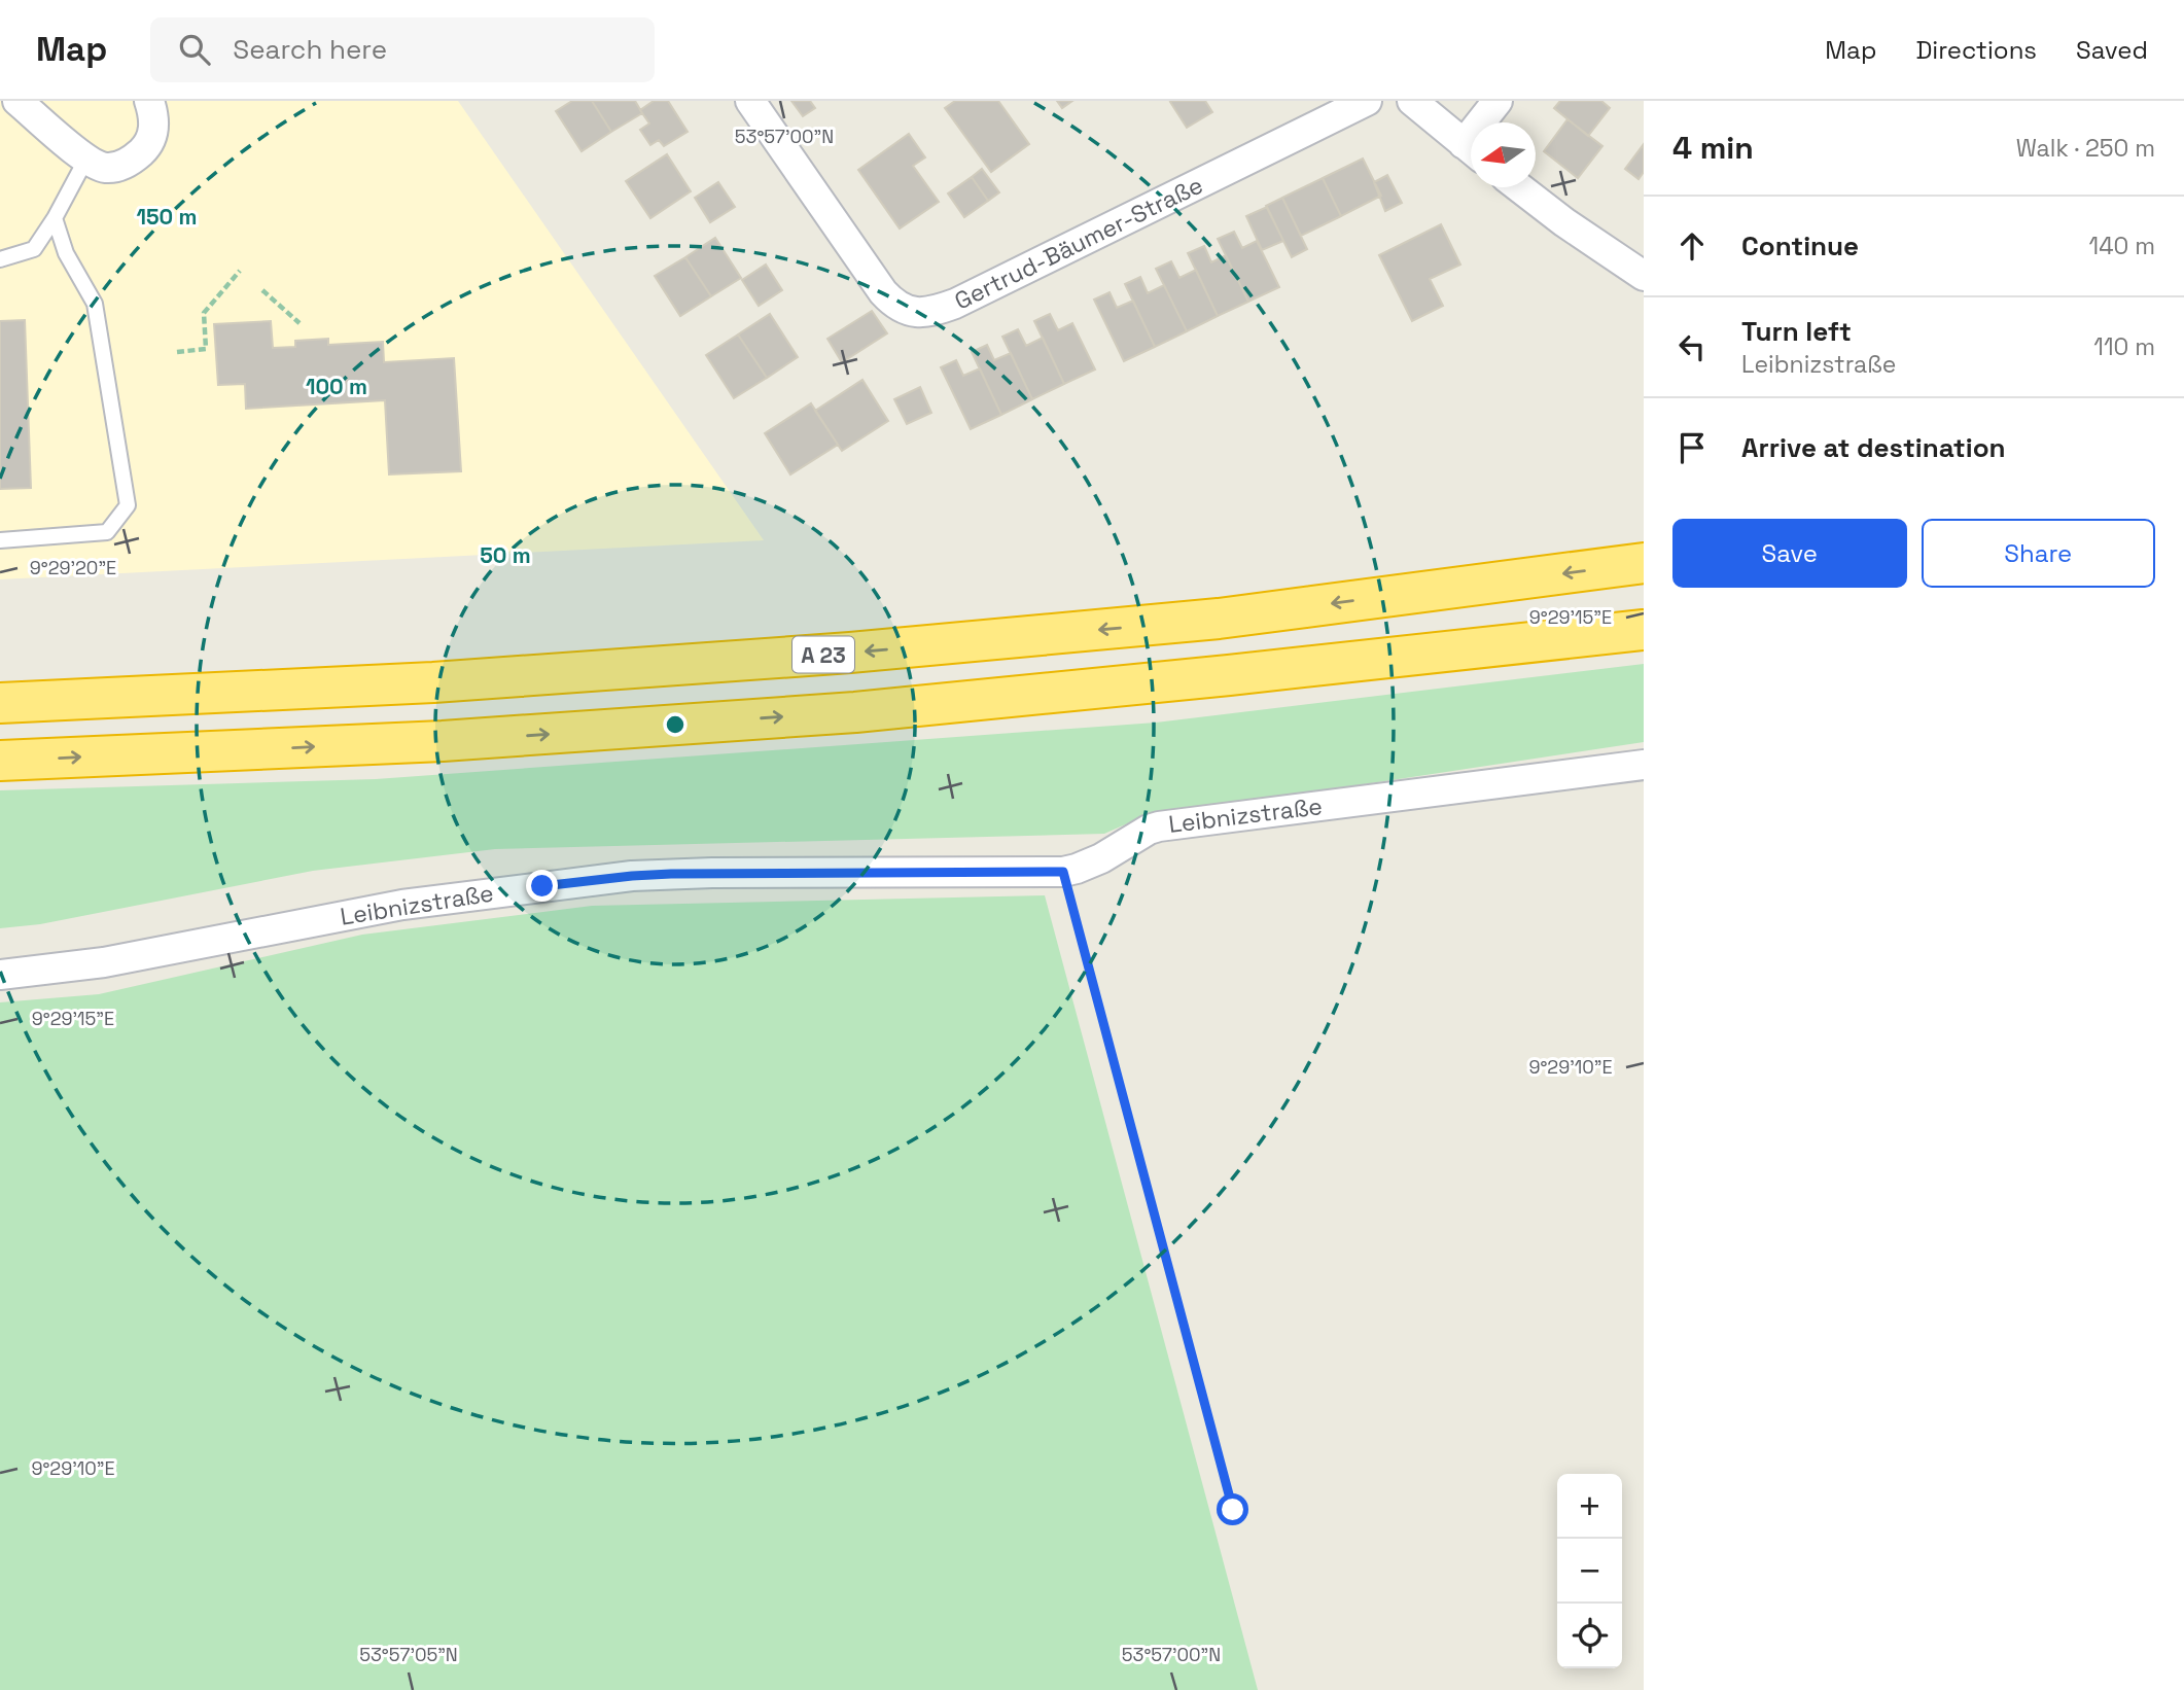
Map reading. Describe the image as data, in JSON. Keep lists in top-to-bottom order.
{
  "streets": {
    "highway": ["A 23"],
    "street": ["Gertrud-Bäumer-Straße", "Leibnizstraße"]
  },
  "north": "left",
  "page": {
    "header": "Map",
    "search": "Search here",
    "nav": ["Map", "Directions", "Saved"],
    "heading": ["4 min", "Walk · 250 m"],
    "list": [
      ["Continue", "140 m"],
      ["Turn left", "Leibnizstraße", "110 m"],
      "Arrive at destination"
    ],
    "buttons": ["Save", "Share"],
    "map_buttons": ["+", "−"]
  },
  "coordinates": [
    "53°57'00\"N",
    "9°29'20\"E",
    "9°29'15\"E",
    "9°29'10\"E",
    "53°57'05\"N"
  ],
  "rings": ["150 m", "100 m", "50 m"]
}
